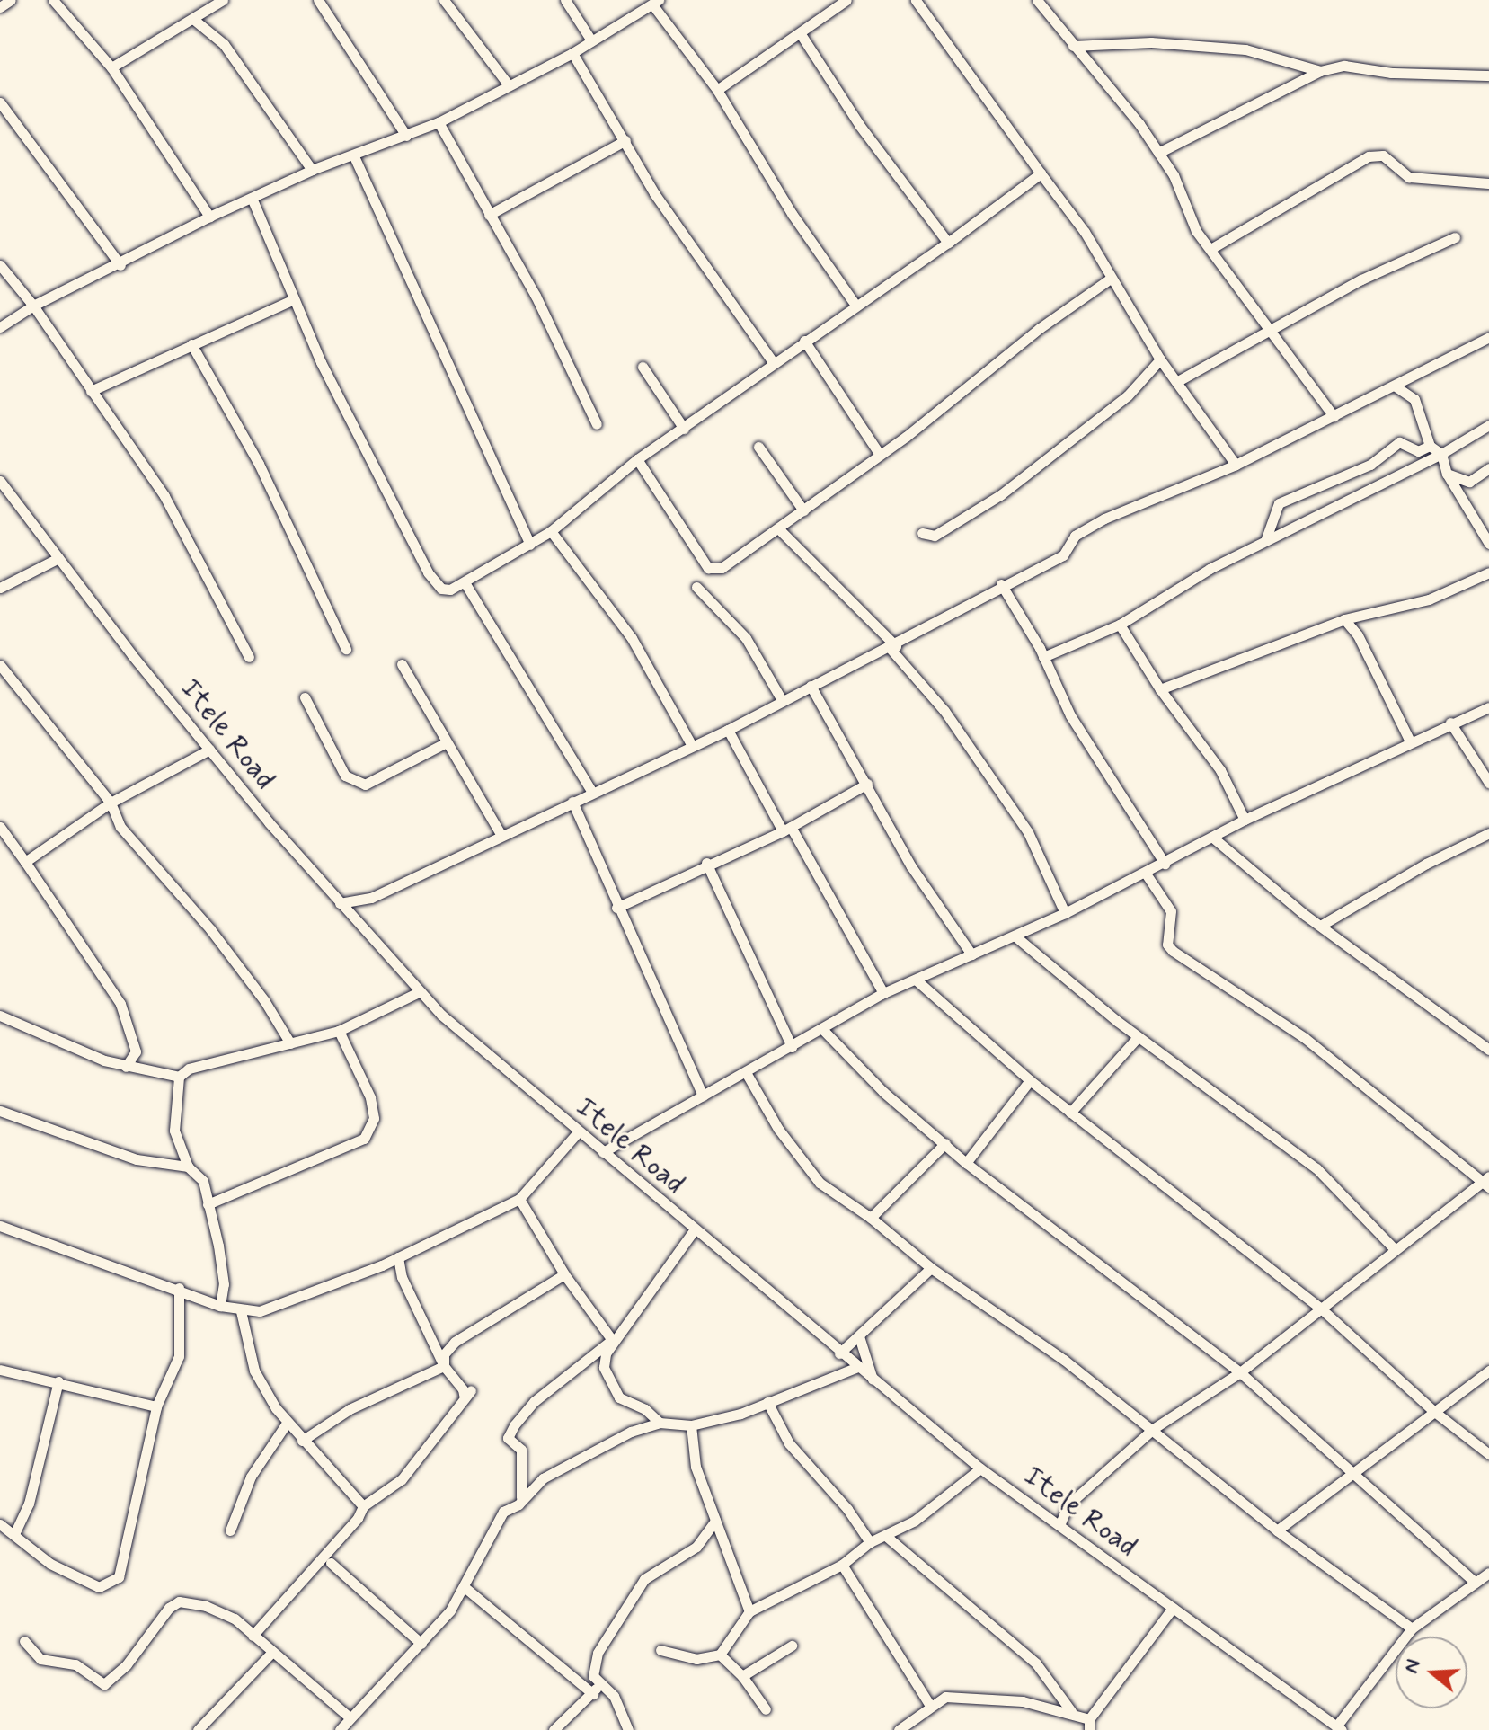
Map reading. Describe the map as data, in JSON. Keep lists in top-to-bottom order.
{
  "streets": {
    "street": ["Itele Road"]
  },
  "north": "left"
}
